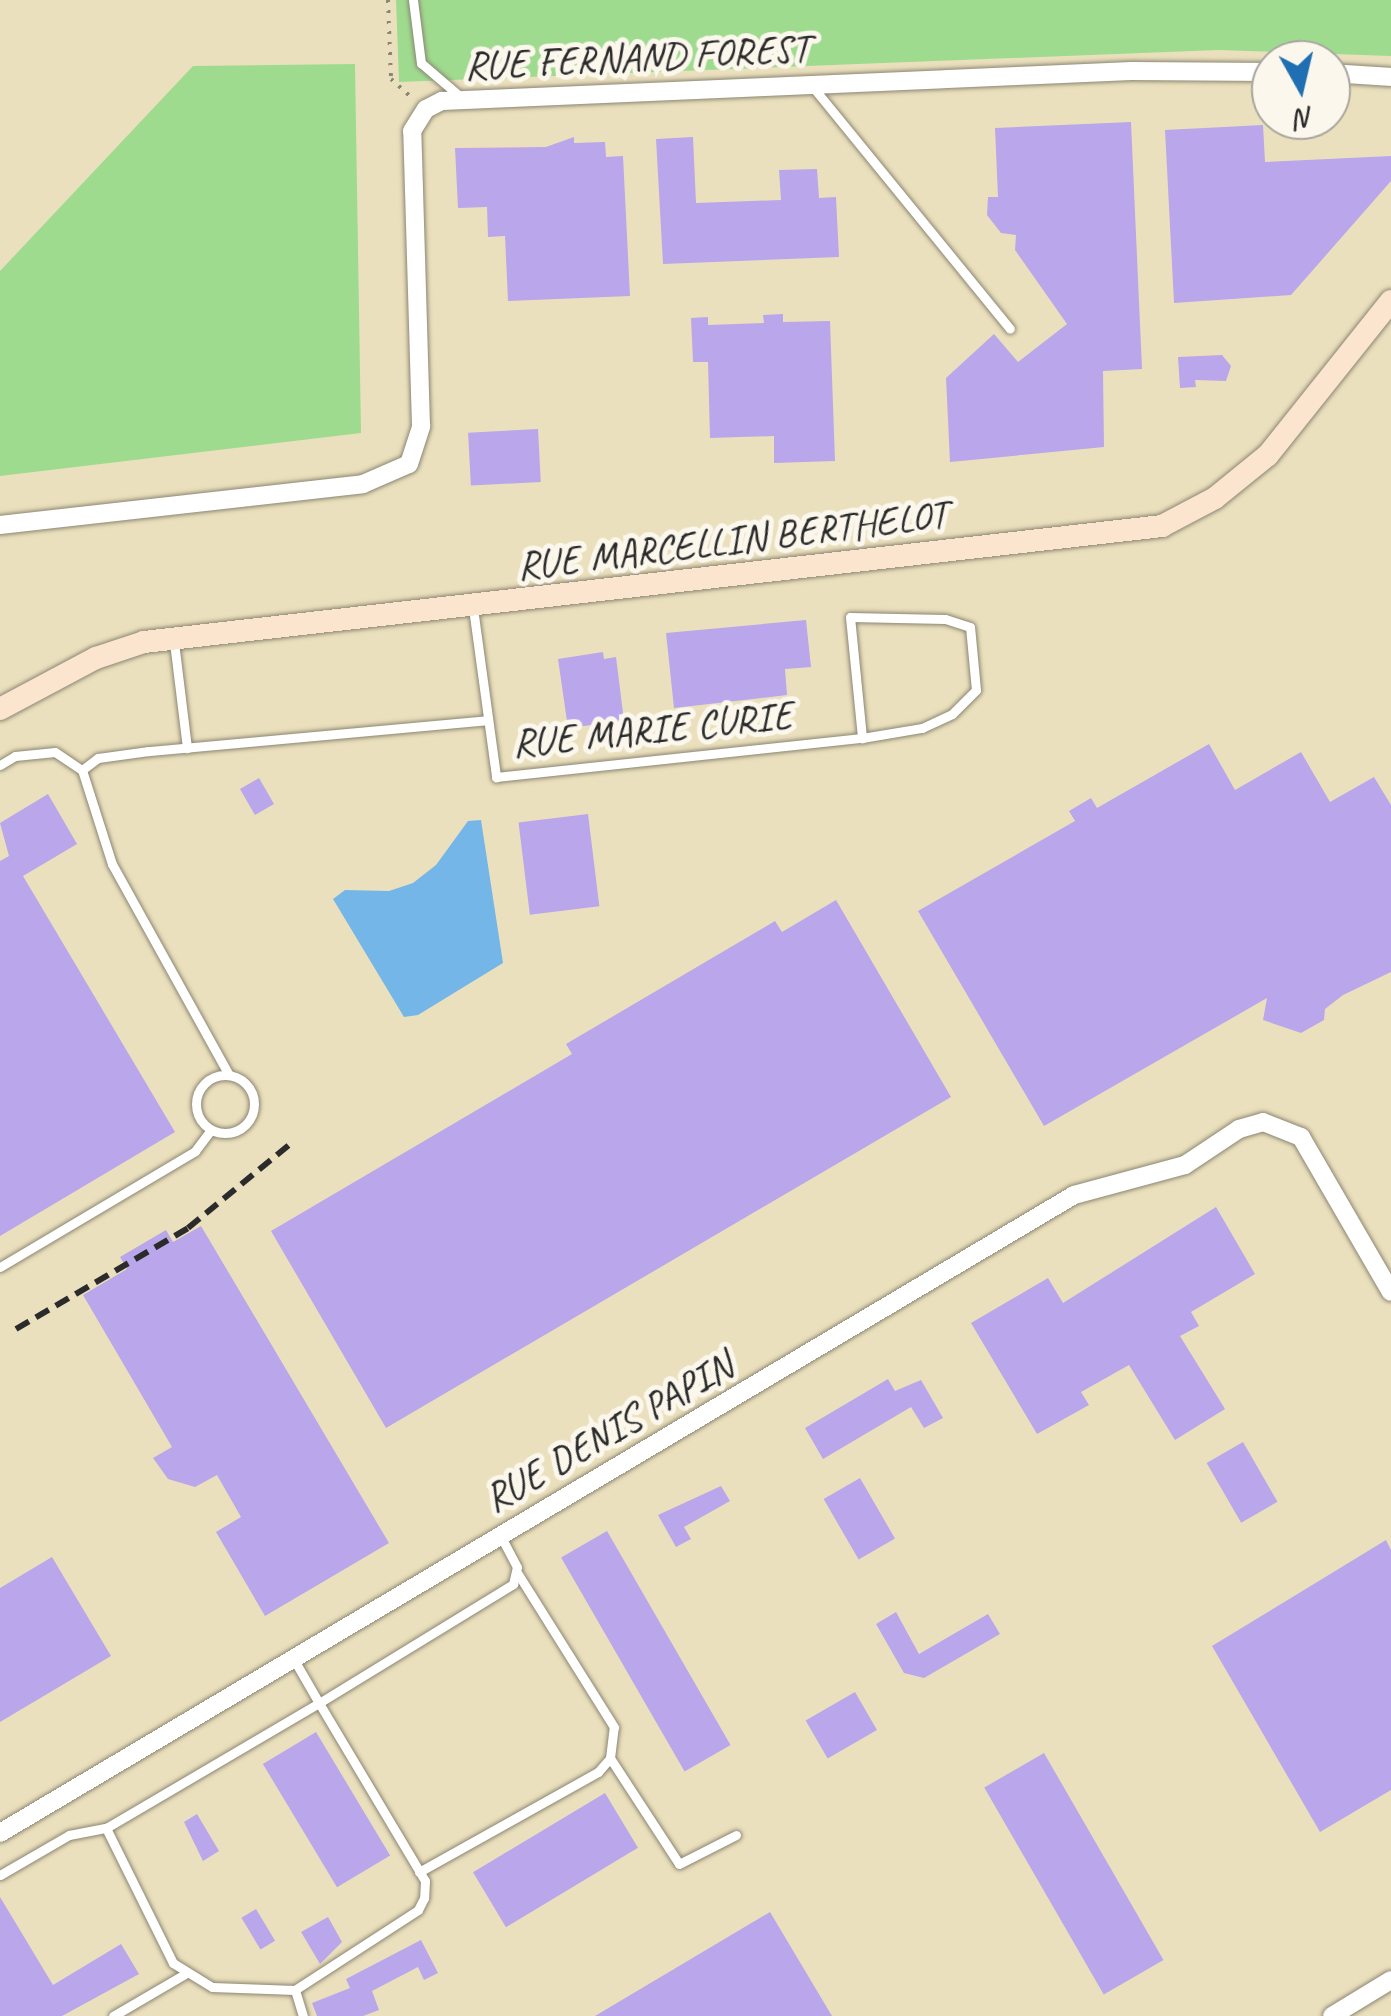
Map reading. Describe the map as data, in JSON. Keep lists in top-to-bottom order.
{
  "streets": {
    "street": ["RUE FERNAND FOREST", "RUE MARCELLIN BERTHELOT", "RUE DENIS PAPIN"],
    "lane": ["RUE MARIE CURIE"]
  },
  "crossings": [
    ["RUE MARCELLIN BERTHELOT", "RUE MARIE CURIE"]
  ],
  "north": "bottom"
}
